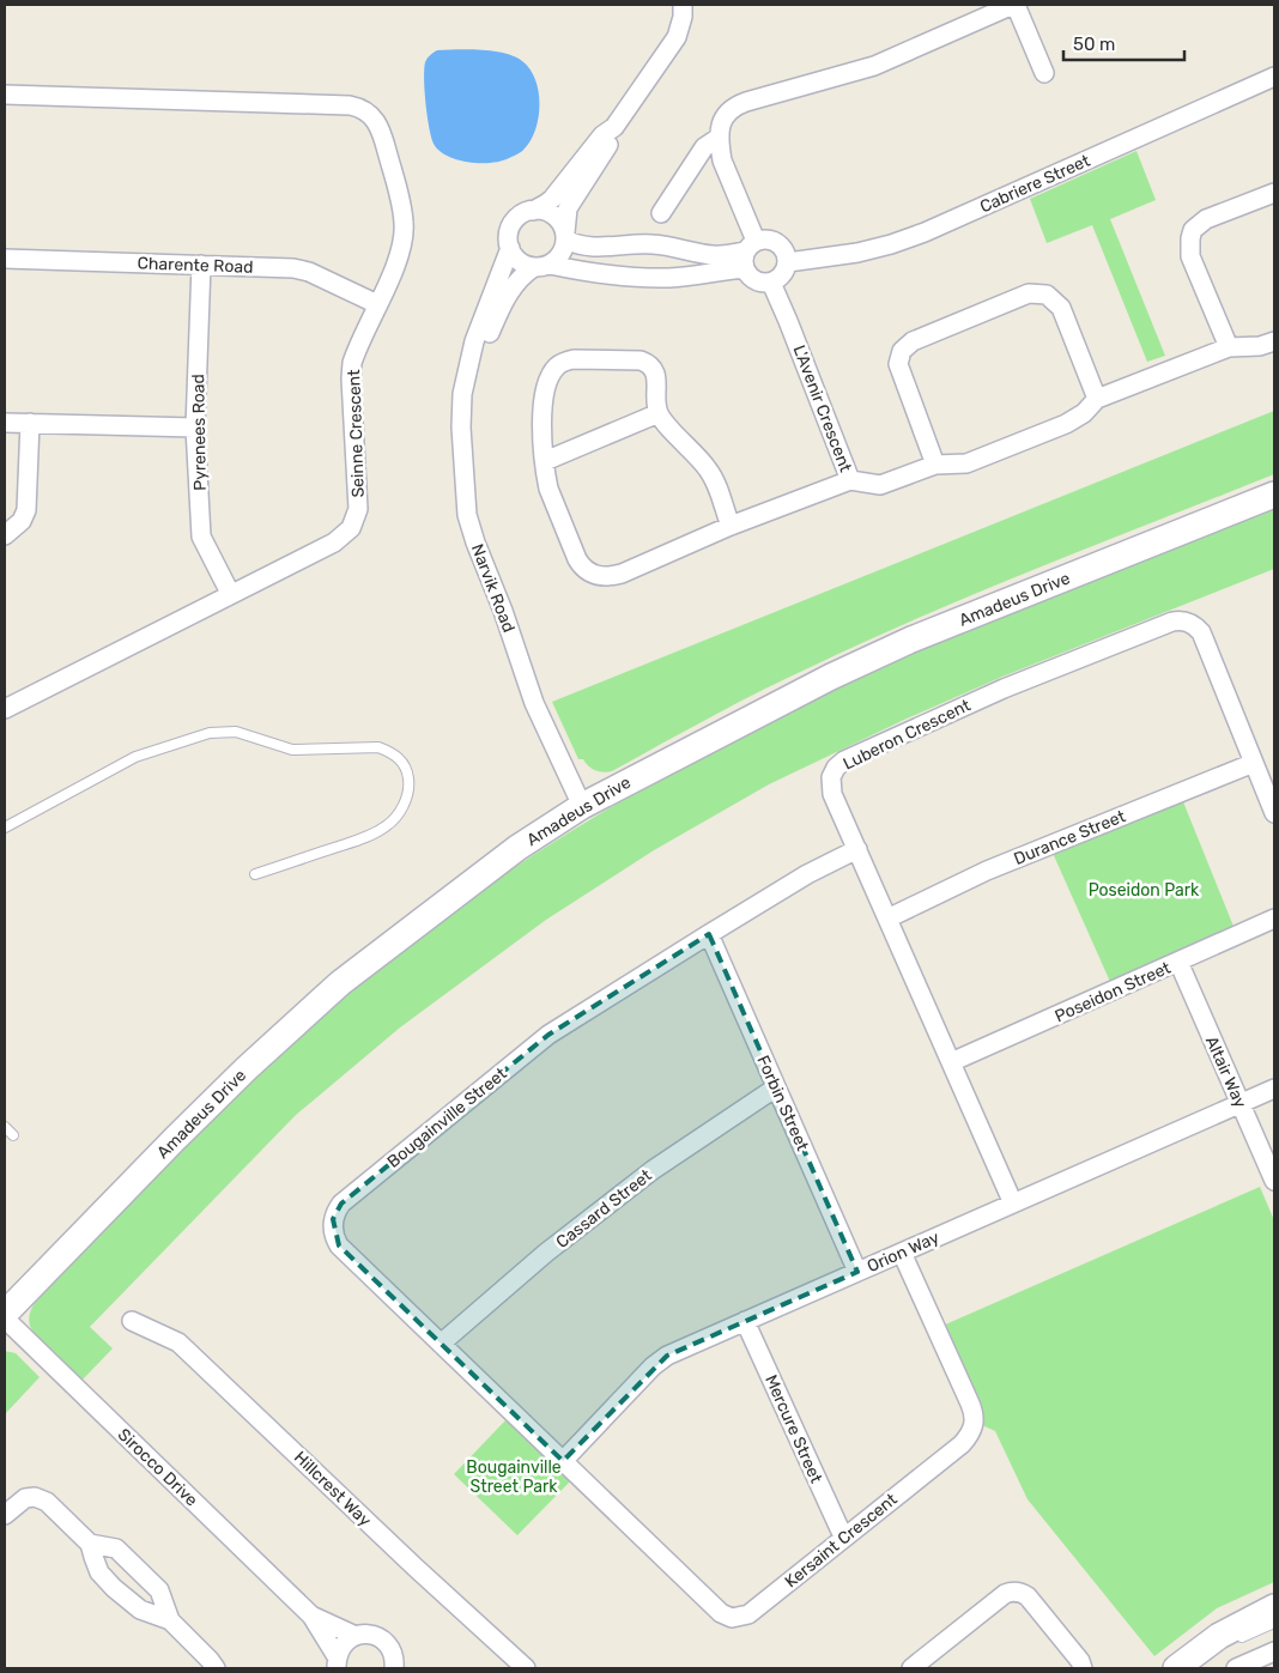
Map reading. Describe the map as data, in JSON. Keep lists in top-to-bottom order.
{
  "streets": {
    "street": [
      "Cabriere Street",
      "Charente Road",
      "L'Avenir Crescent",
      "Pyrenees Road",
      "Seinne Crescent",
      "Narvik Road",
      "Amadeus Drive",
      "Luberon Crescent",
      "Durance Street",
      "Poseidon Street",
      "Altair Way",
      "Forbin Street",
      "Bougainville Street",
      "Cassard Street",
      "Orion Way",
      "Mercure Street",
      "Sirocco Drive",
      "Hillcrest Way",
      "Kersaint Crescent"
    ]
  },
  "crossings": [
    ["Cabriere Street", "L'Avenir Crescent"],
    ["Charente Road", "Pyrenees Road"],
    ["Charente Road", "Seinne Crescent"],
    ["Pyrenees Road", "Seinne Crescent"],
    ["Narvik Road", "Amadeus Drive"],
    ["Amadeus Drive", "Sirocco Drive"],
    ["Luberon Crescent", "Durance Street"],
    ["Luberon Crescent", "Poseidon Street"],
    ["Luberon Crescent", "Bougainville Street"],
    ["Luberon Crescent", "Orion Way"],
    ["Poseidon Street", "Altair Way"],
    ["Altair Way", "Orion Way"],
    ["Forbin Street", "Bougainville Street"],
    ["Forbin Street", "Cassard Street"],
    ["Forbin Street", "Orion Way"],
    ["Bougainville Street", "Cassard Street"],
    ["Bougainville Street", "Orion Way"],
    ["Bougainville Street", "Kersaint Crescent"],
    ["Orion Way", "Mercure Street"],
    ["Orion Way", "Kersaint Crescent"],
    ["Mercure Street", "Kersaint Crescent"]
  ],
  "parks": ["Poseidon Park", "Bougainville Street Park"],
  "scale_bar": "50 m"
}
